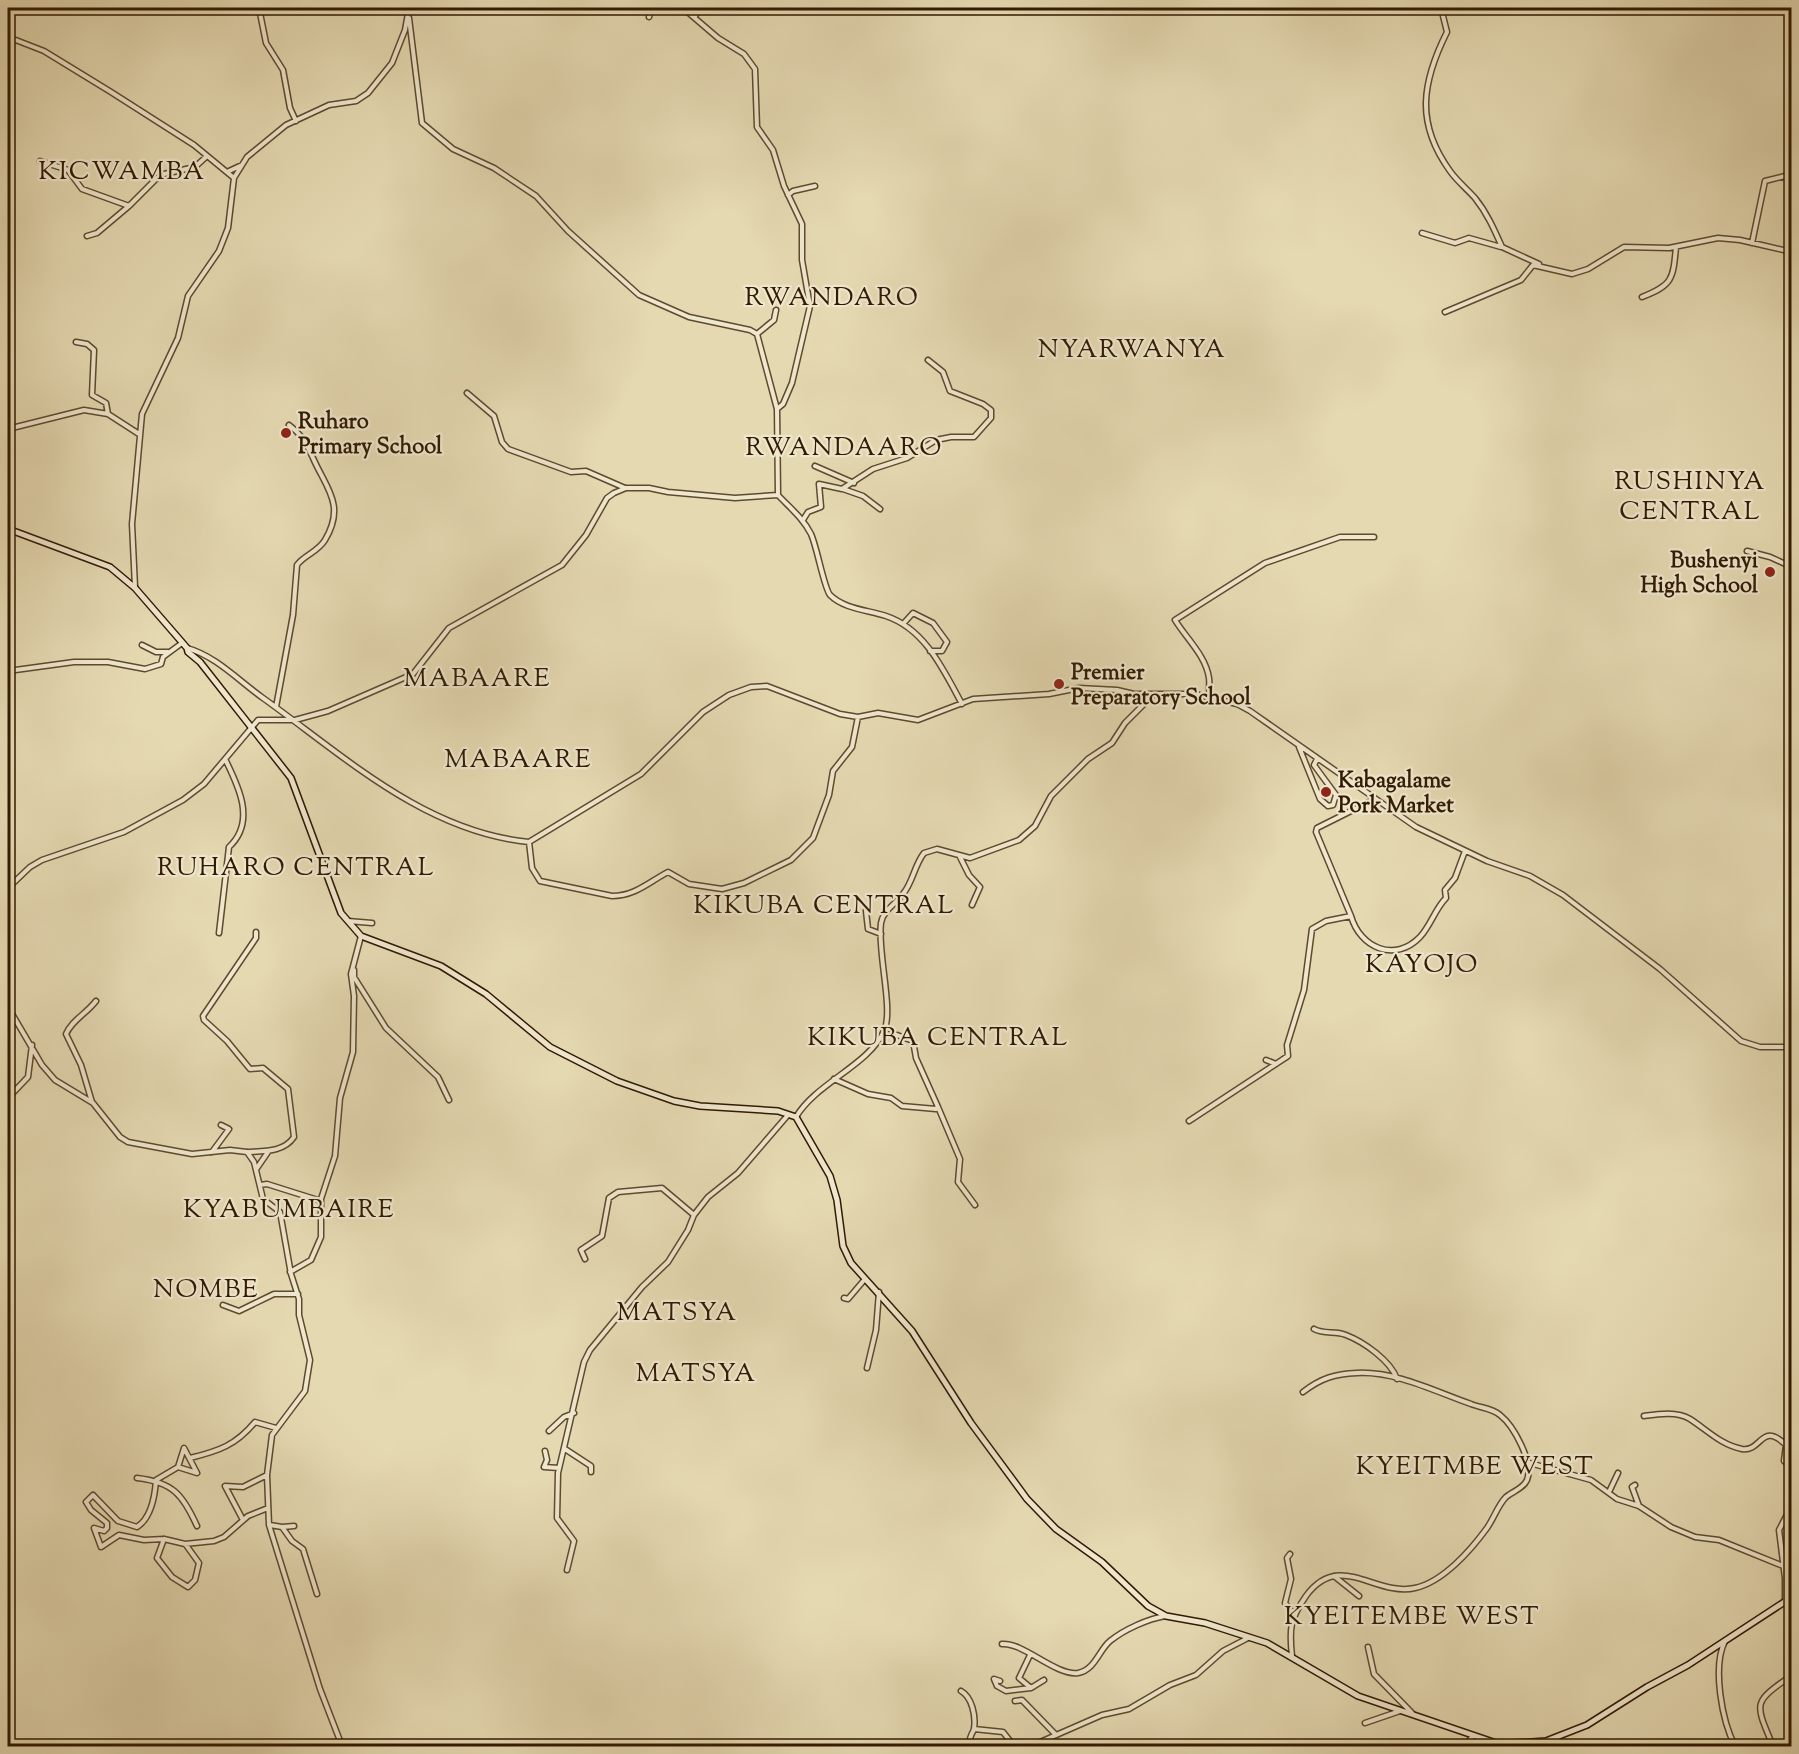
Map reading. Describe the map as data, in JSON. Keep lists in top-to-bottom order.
{
  "districts": [
    "KICWAMBA",
    "RWANDARO",
    "NYARWANYA",
    "RWANDAARO",
    "RUSHINYA CENTRAL",
    "MABAARE",
    "MABAARE",
    "RUHARO CENTRAL",
    "KIKUBA CENTRAL",
    "KAYOJO",
    "KIKUBA CENTRAL",
    "KYABUMBAIRE",
    "NOMBE",
    "MATSYA",
    "MATSYA",
    "KYEITMBE WEST",
    "KYEITEMBE WEST"
  ],
  "places": [
    "Ruharo Primary School",
    "Bushenyi High School",
    "Premier Preparatory School",
    "Kabagalame Pork Market"
  ]
}
